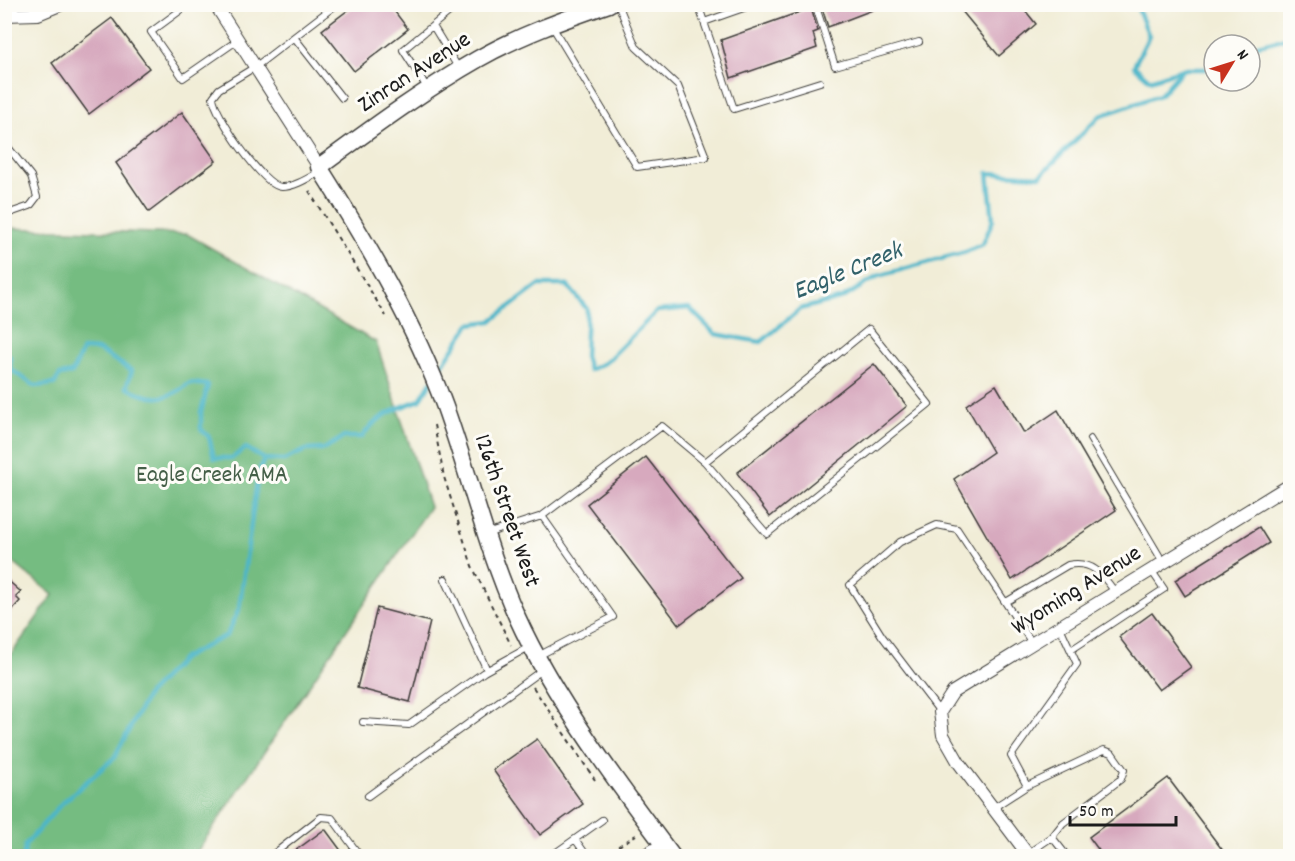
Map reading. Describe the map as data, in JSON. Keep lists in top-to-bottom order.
{
  "streets": {
    "street": ["Zinran Avenue", "126th Street West", "Wyoming Avenue"]
  },
  "crossings": [
    ["Zinran Avenue", "126th Street West"]
  ],
  "water": ["Eagle Creek"],
  "parks": ["Eagle Creek AMA"],
  "scale_bar": "50 m",
  "north": "top right"
}
